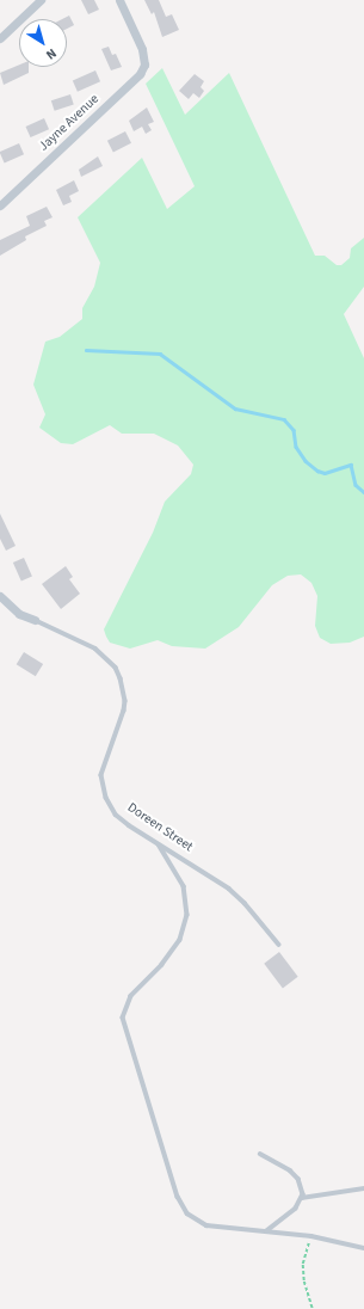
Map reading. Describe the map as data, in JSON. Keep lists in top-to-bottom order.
{
  "streets": {
    "street": ["Jayne Avenue", "Doreen Street"]
  },
  "north": "bottom right"
}
